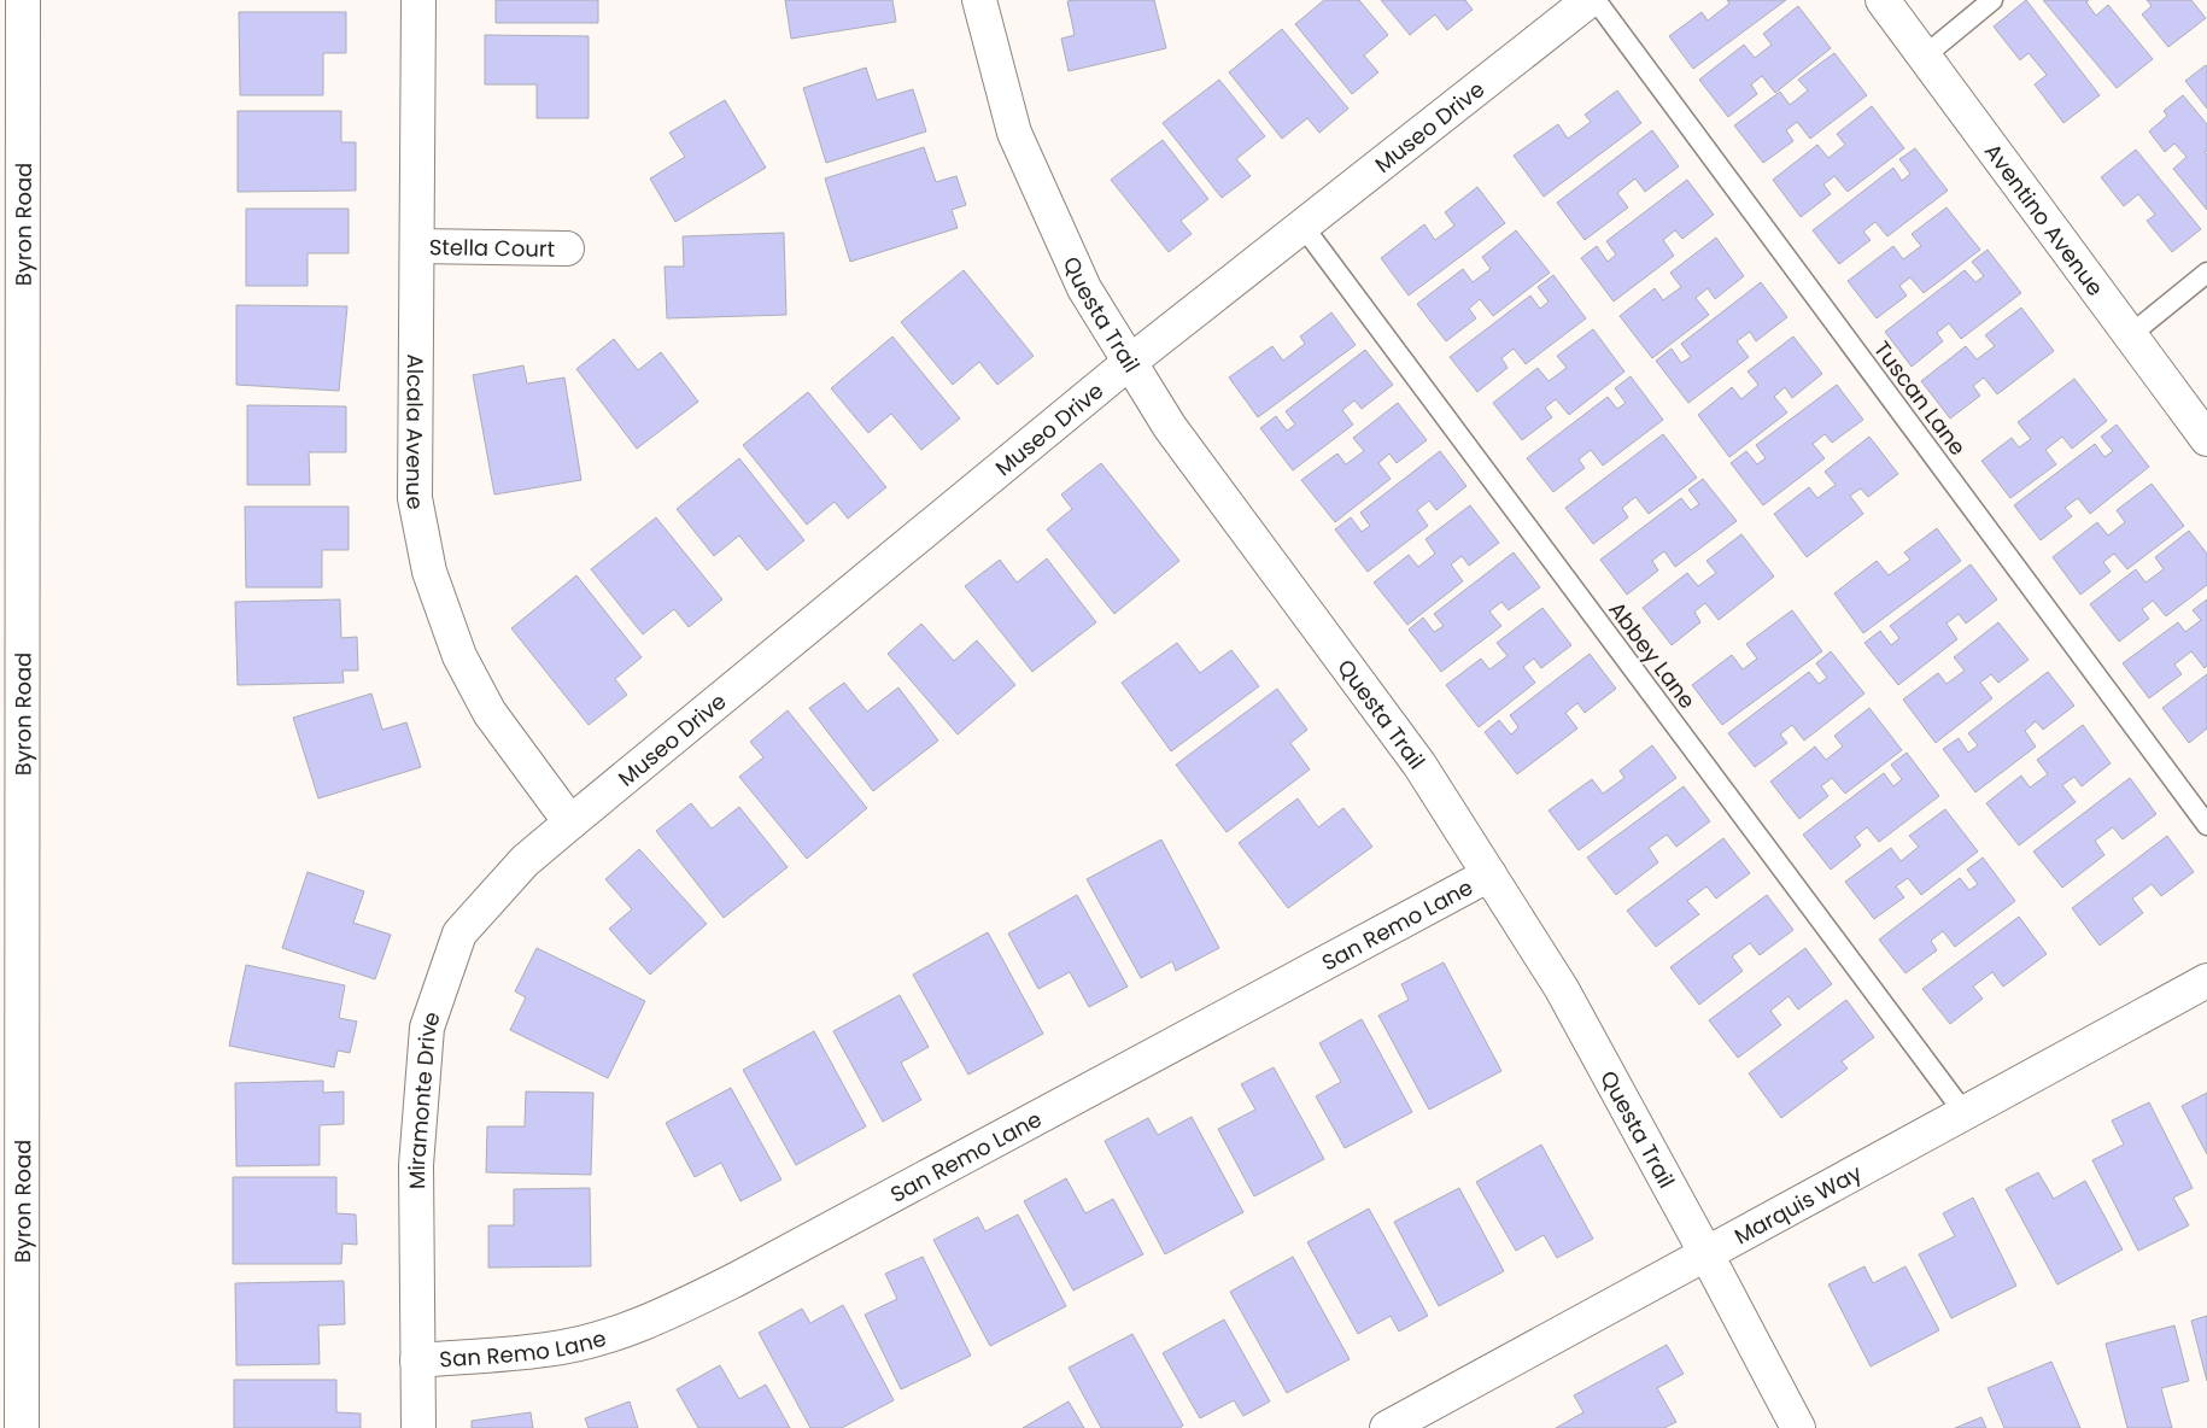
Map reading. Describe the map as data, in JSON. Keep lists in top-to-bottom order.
{
  "streets": {
    "street": [
      "Museo Drive",
      "Aventino Avenue",
      "Byron Road",
      "Stella Court",
      "Questa Trail",
      "Alcala Avenue",
      "San Remo Lane",
      "Miramonte Drive",
      "Marquis Way"
    ],
    "lane": ["Tuscan Lane", "Abbey Lane"]
  },
  "crossings": [
    ["Museo Drive", "Questa Trail"],
    ["Museo Drive", "Alcala Avenue"],
    ["Museo Drive", "Abbey Lane"],
    ["Museo Drive", "Miramonte Drive"],
    ["Stella Court", "Alcala Avenue"],
    ["Questa Trail", "San Remo Lane"],
    ["Questa Trail", "Marquis Way"],
    ["Alcala Avenue", "Miramonte Drive"],
    ["Abbey Lane", "Marquis Way"],
    ["San Remo Lane", "Miramonte Drive"]
  ]
}
